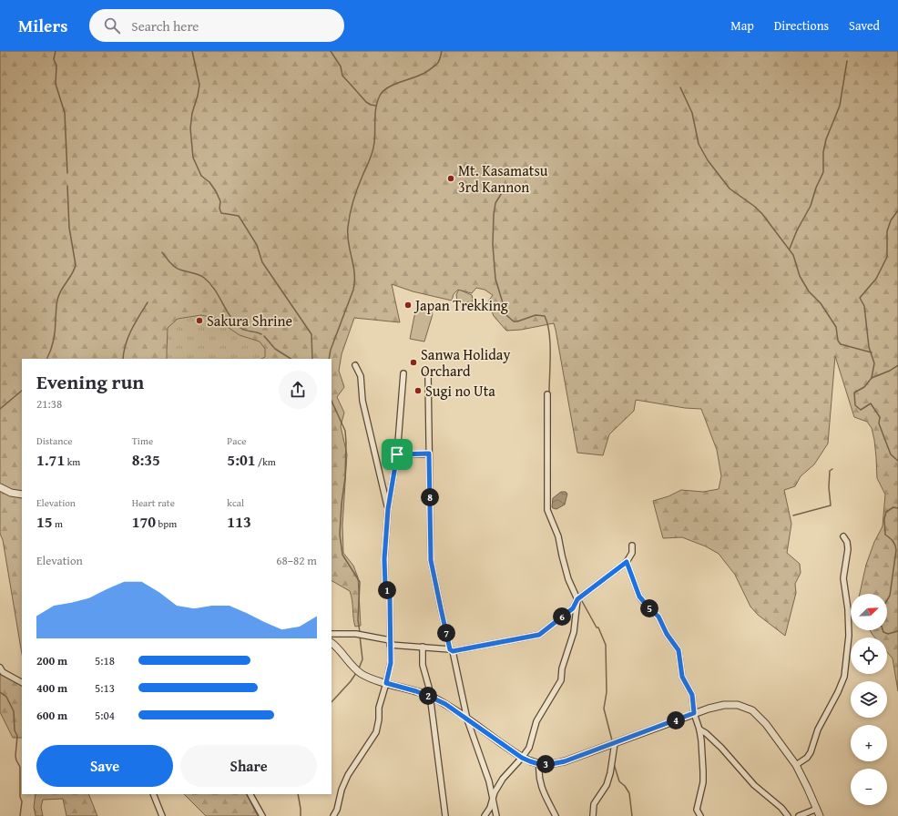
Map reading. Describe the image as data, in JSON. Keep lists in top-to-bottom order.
{
  "places": [
    "Mt. Kasamatsu 3rd Kannon",
    "Japan Trekking",
    "Sakura Shrine",
    "Sanwa Holiday Orchard",
    "Sugi no Uta"
  ],
  "north": "top right",
  "page": {
    "header": "Milers",
    "search": "Search here",
    "nav": ["Map", "Directions", "Saved"],
    "heading": ["Evening run", "21:38"],
    "stats": [
      ["Distance", "1.71 km"],
      ["Time", "8:35"],
      ["Pace", "5:01 /km"],
      ["Elevation", "15 m"],
      ["Heart rate", "170 bpm"],
      ["kcal", "113"]
    ],
    "pins": [
      "8",
      "1",
      "5",
      "6",
      "7",
      "2",
      "4",
      "3"
    ],
    "chart": ["Elevation", "68–82 m"],
    "map_buttons": ["+", "−"],
    "list": [
      {
        "name": "200 m",
        "note": "5:18"
      },
      {
        "name": "400 m",
        "note": "5:13"
      },
      {
        "name": "600 m",
        "note": "5:04"
      }
    ],
    "buttons": ["Save", "Share"]
  }
}
